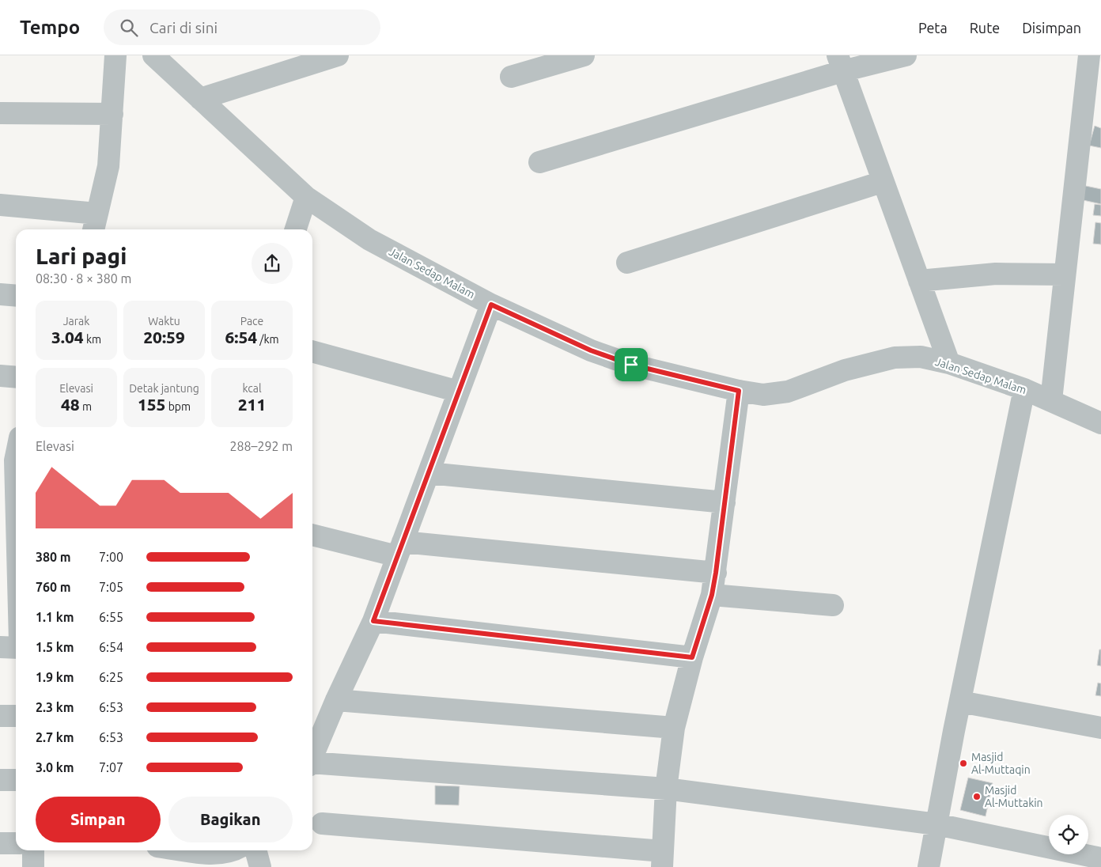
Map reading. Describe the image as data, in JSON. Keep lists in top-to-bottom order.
{
  "streets": {
    "street": ["Jalan Sedap Malam"]
  },
  "places": ["Masjid Al-Muttaqin", "Masjid Al-Muttakin"],
  "page": {
    "header": "Tempo",
    "search": "Cari di sini",
    "nav": ["Peta", "Rute", "Disimpan"],
    "heading": ["Lari pagi", "08:30 · 8 × 380 m"],
    "stats": [
      ["Jarak", "3.04 km"],
      ["Waktu", "20:59"],
      ["Pace", "6:54 /km"],
      ["Elevasi", "48 m"],
      ["Detak jantung", "155 bpm"],
      ["kcal", "211"]
    ],
    "chart": ["Elevasi", "288–292 m"],
    "list": [
      {
        "name": "380 m",
        "note": "7:00"
      },
      {
        "name": "760 m",
        "note": "7:05"
      },
      {
        "name": "1.1 km",
        "note": "6:55"
      },
      {
        "name": "1.5 km",
        "note": "6:54"
      },
      {
        "name": "1.9 km",
        "note": "6:25"
      },
      {
        "name": "2.3 km",
        "note": "6:53"
      },
      {
        "name": "2.7 km",
        "note": "6:53"
      },
      {
        "name": "3.0 km",
        "note": "7:07"
      }
    ],
    "buttons": ["Simpan", "Bagikan"]
  }
}
